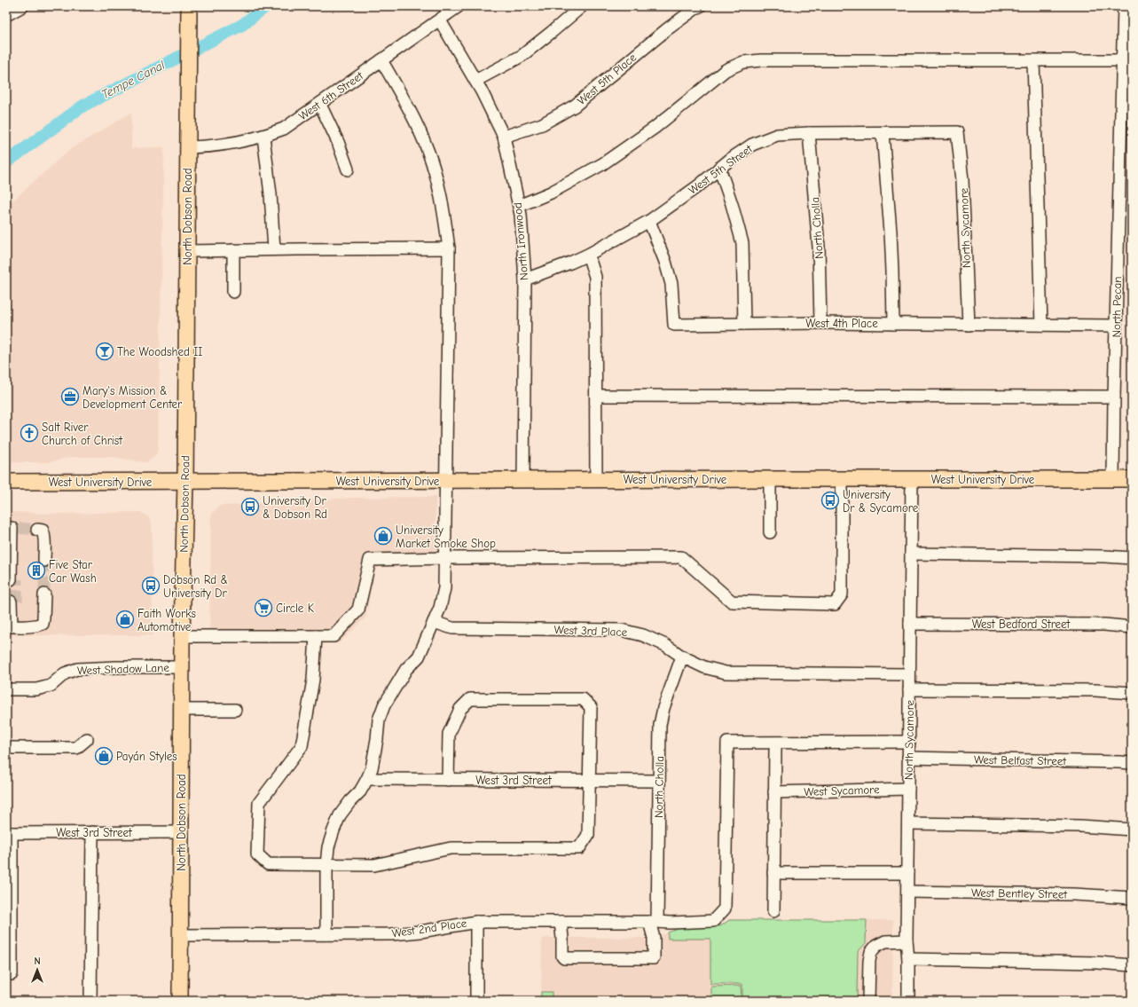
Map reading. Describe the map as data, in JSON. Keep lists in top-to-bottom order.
{
  "streets": {
    "main road": ["North Dobson Road", "West University Drive"],
    "street": [
      "West 5th Place",
      "West 6th Street",
      "West 5th Street",
      "North Cholla",
      "North Sycamore",
      "North Ironwood",
      "North Pecan",
      "West 4th Place",
      "West Bedford Street",
      "West 3rd Place",
      "West Shadow Lane",
      "West Belfast Street",
      "West 3rd Street",
      "West Sycamore",
      "West Bentley Street",
      "West 2nd Place"
    ]
  },
  "crossings": [
    ["West 5th Place", "North Ironwood"],
    ["West 6th Street", "North Dobson Road"],
    ["West 6th Street", "North Ironwood"],
    ["West 5th Street", "North Cholla"],
    ["West 5th Street", "North Sycamore"],
    ["West 5th Street", "North Ironwood"],
    ["West 5th Street", "West 4th Place"],
    ["North Dobson Road", "West University Drive"],
    ["North Dobson Road", "West Shadow Lane"],
    ["North Dobson Road", "West 3rd Street"],
    ["North Dobson Road", "West 2nd Place"],
    ["North Cholla", "West 4th Place"],
    ["North Cholla", "West 3rd Place"],
    ["North Cholla", "West 3rd Street"],
    ["North Cholla", "West 2nd Place"],
    ["North Sycamore", "West 4th Place"],
    ["North Sycamore", "West University Drive"],
    ["North Sycamore", "West Bedford Street"],
    ["North Sycamore", "West 3rd Place"],
    ["North Sycamore", "West Belfast Street"],
    ["North Sycamore", "West Sycamore"],
    ["North Sycamore", "West Bentley Street"],
    ["North Sycamore", "West 2nd Place"],
    ["North Ironwood", "West University Drive"],
    ["North Pecan", "West 4th Place"],
    ["North Pecan", "West University Drive"]
  ],
  "water": ["Tempe Canal"],
  "places": {
    "bar": ["The Woodshed II"],
    "office": ["Mary's Mission & Development Center"],
    "church": ["Salt River Church of Christ"],
    "bus stop": ["University Dr & Sycamore", "University Dr & Dobson Rd", "Dobson Rd & University Dr"],
    "shop": ["University Market Smoke Shop", "Faith Works Automotive", "Payán Styles"],
    "building": ["Five Star Car Wash"],
    "supermarket": ["Circle K"]
  },
  "north": "top"
}
